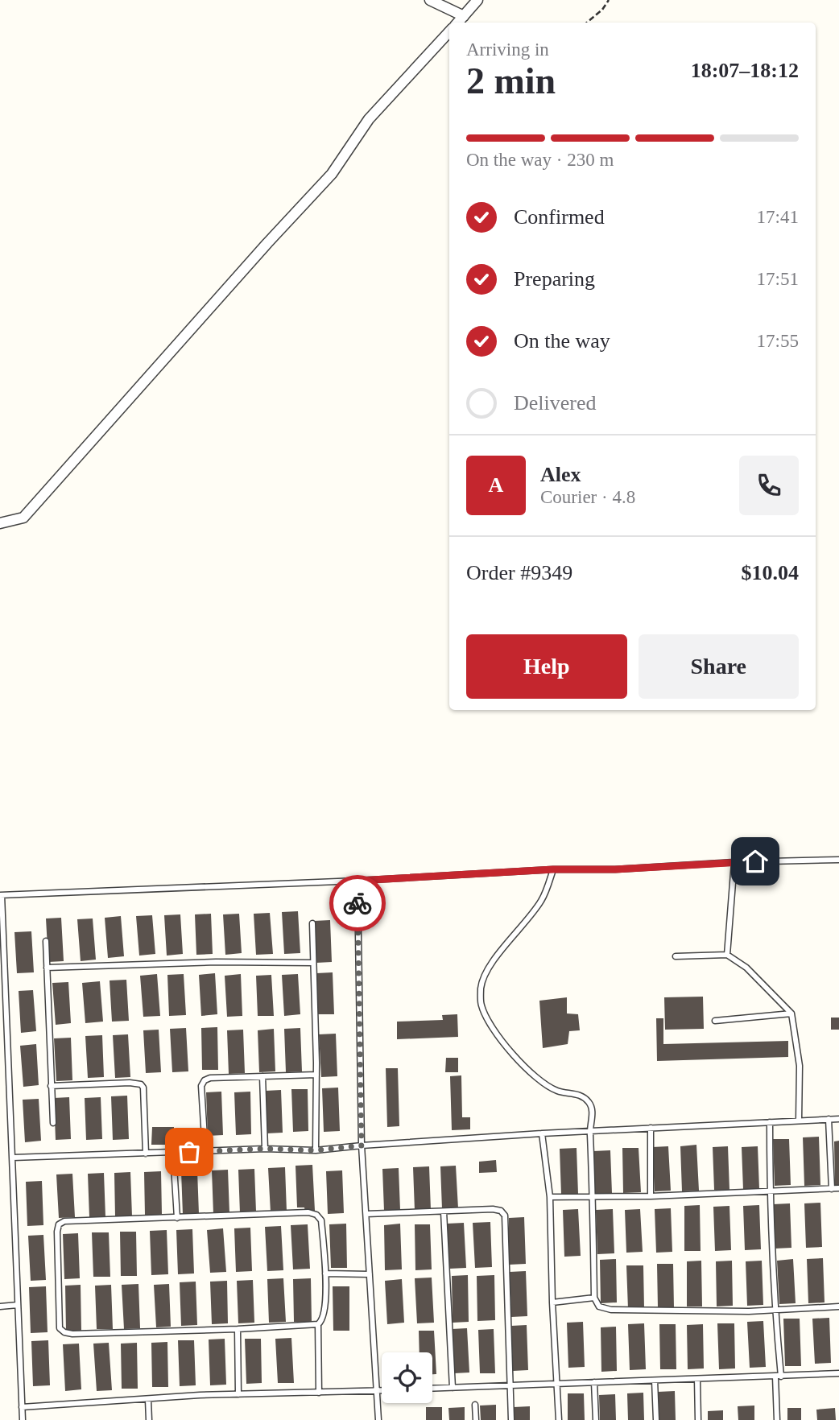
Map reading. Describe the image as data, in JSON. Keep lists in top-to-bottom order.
{
  "page": {
    "heading": ["2 min", "Arriving in", "18:07–18:12"],
    "panel": [
      "Alex",
      "Courier · 4.8",
      "Order #9349",
      "$10.04"
    ],
    "bar": "On the way · 230 m",
    "list": [
      ["Confirmed", "17:41"],
      ["Preparing", "17:51"],
      ["On the way", "17:55"],
      "Delivered"
    ],
    "round": "A",
    "buttons": ["Help", "Share"]
  }
}
